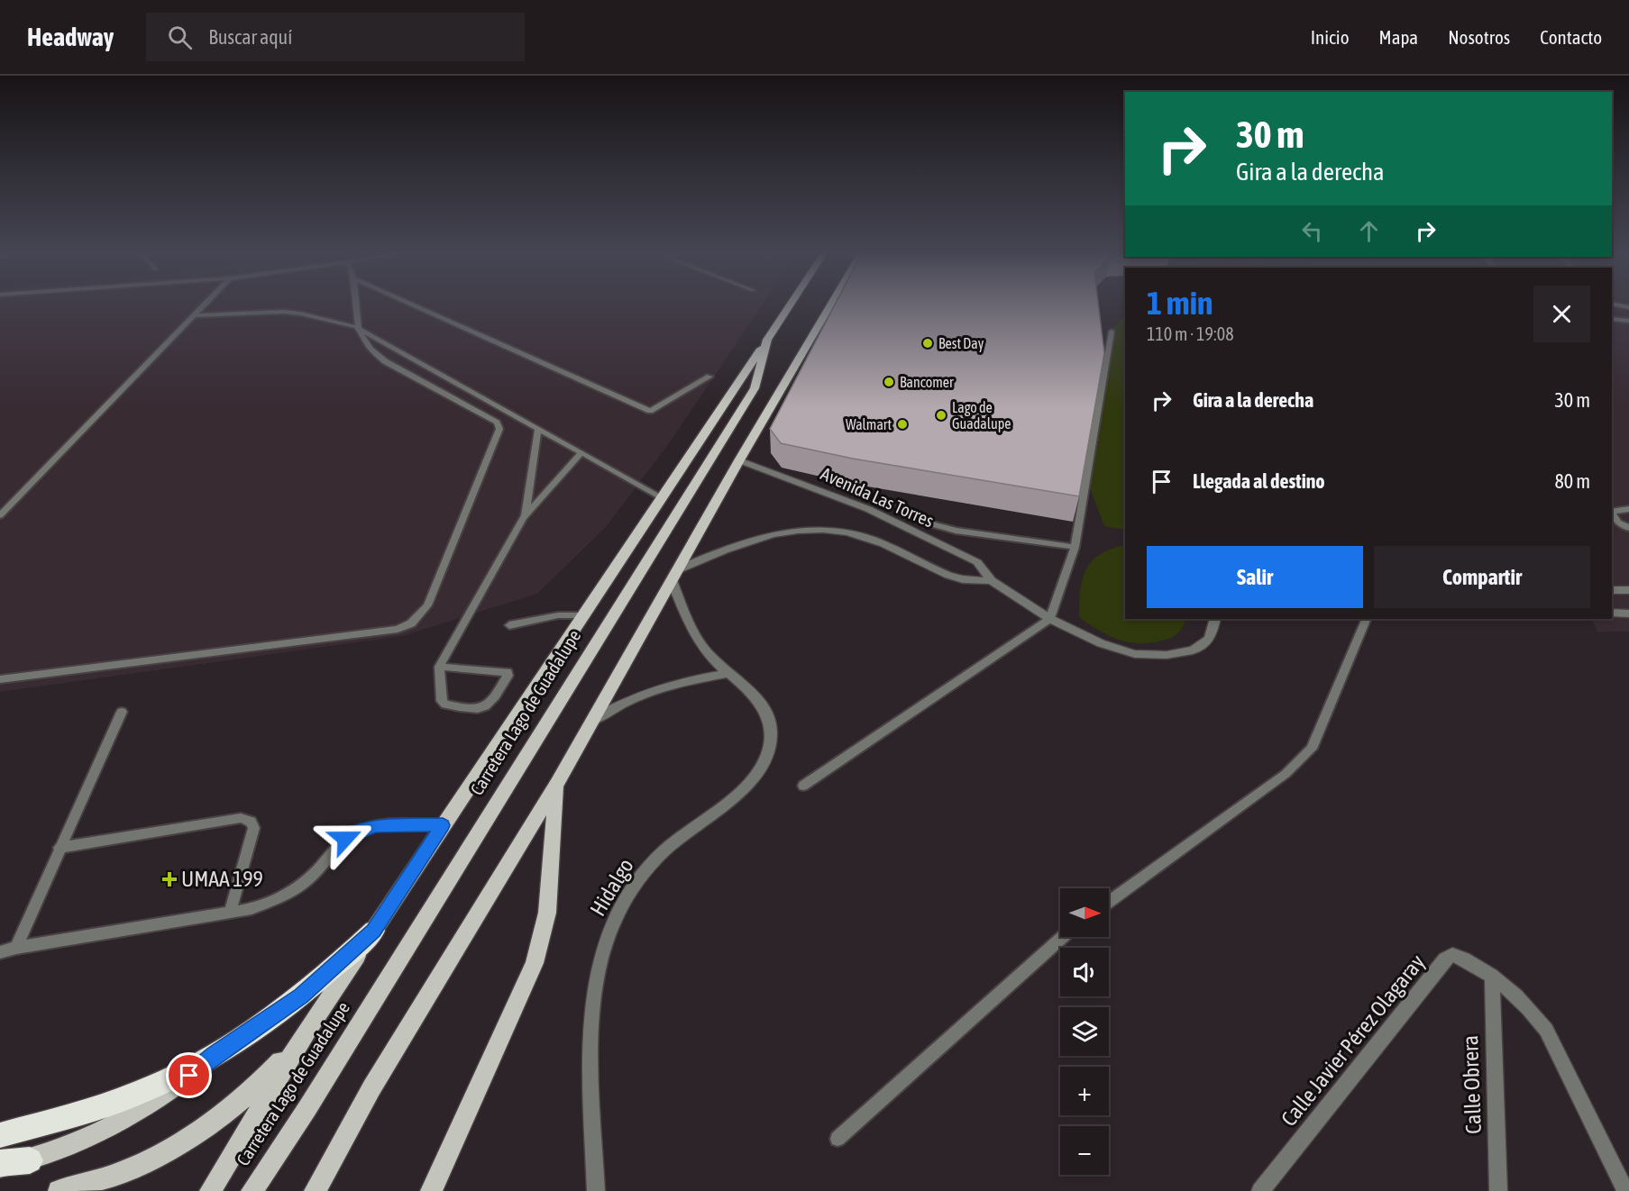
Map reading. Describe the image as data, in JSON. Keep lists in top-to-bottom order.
{
  "streets": {
    "main road": ["Carretera Lago de Guadalupe"],
    "street": [
      "Avenida Las Torres",
      "Hidalgo",
      "Calle Javier Pérez Olagaray",
      "Calle Obrera"
    ]
  },
  "crossings": [
    ["Avenida Las Torres", "Hidalgo"],
    ["Calle Javier Pérez Olagaray", "Calle Obrera"]
  ],
  "places": {
    "other": [
      "Best Day",
      "Bancomer",
      "Lago de Guadalupe",
      "Walmart"
    ],
    "health": ["UMAA 199"]
  },
  "north": "right",
  "page": {
    "header": "Headway",
    "search": "Buscar aquí",
    "nav": [
      "Inicio",
      "Mapa",
      "Nosotros",
      "Contacto"
    ],
    "turn": ["30 m", "Gira a la derecha"],
    "heading": ["1 min", "110 m · 19:08"],
    "list": [
      {
        "name": "Gira a la derecha",
        "value": "30 m"
      },
      {
        "name": "Llegada al destino",
        "value": "80 m"
      }
    ],
    "buttons": ["Salir", "Compartir"],
    "map_buttons": ["+", "−"]
  }
}
